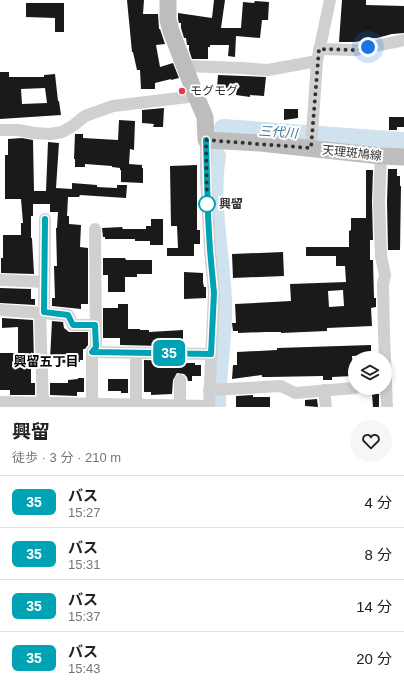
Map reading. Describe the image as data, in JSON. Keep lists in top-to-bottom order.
{
  "streets": {
    "main road": ["天理斑鳩線"]
  },
  "districts": ["興留五丁目"],
  "water": ["三代川"],
  "places": ["モグモグ", "興留"],
  "lines": ["bus line 35"],
  "page": {
    "on_map": "35",
    "heading": ["興留", "徒歩 · 3 分 · 210 m"],
    "list": [
      {
        "mark": "35",
        "name": "バス",
        "note": "15:27",
        "value": "4 分"
      },
      {
        "mark": "35",
        "name": "バス",
        "note": "15:31",
        "value": "8 分"
      },
      {
        "mark": "35",
        "name": "バス",
        "note": "15:37",
        "value": "14 分"
      },
      {
        "mark": "35",
        "name": "バス",
        "note": "15:43",
        "value": "20 分"
      }
    ]
  }
}
